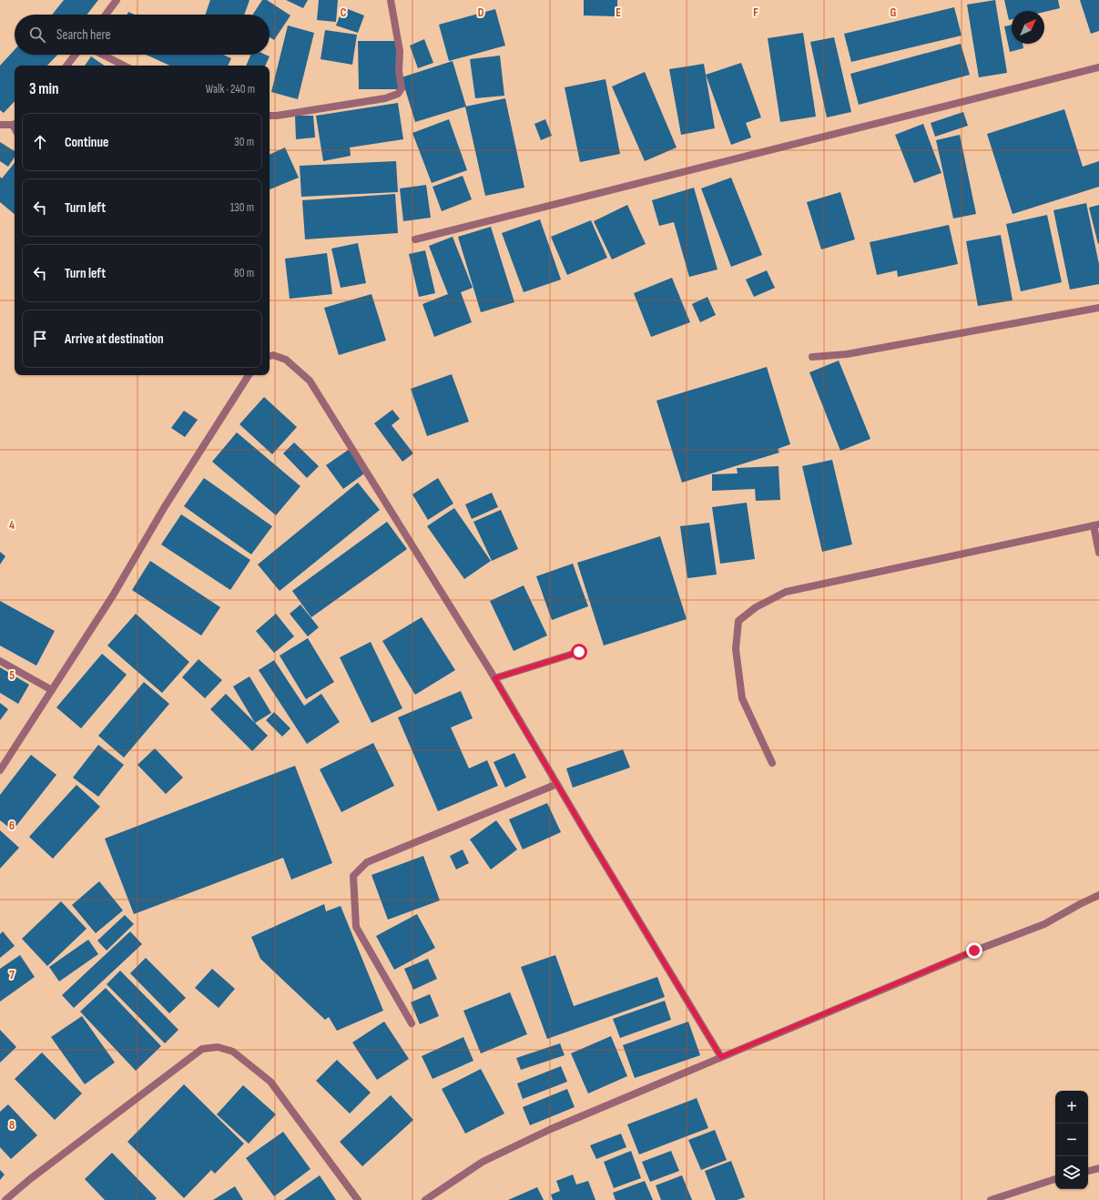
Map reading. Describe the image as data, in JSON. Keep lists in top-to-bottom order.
{
  "north": "top right",
  "page": {
    "search": "Search here",
    "heading": ["3 min", "Walk · 240 m"],
    "list": [
      ["Continue", "30 m"],
      ["Turn left", "130 m"],
      ["Turn left", "80 m"],
      "Arrive at destination"
    ],
    "map_buttons": ["+", "−"]
  },
  "grid": {
    "columns": [
      "C",
      "D",
      "E",
      "F",
      "G"
    ],
    "rows": [
      "4",
      "5",
      "6",
      "7",
      "8"
    ]
  }
}
